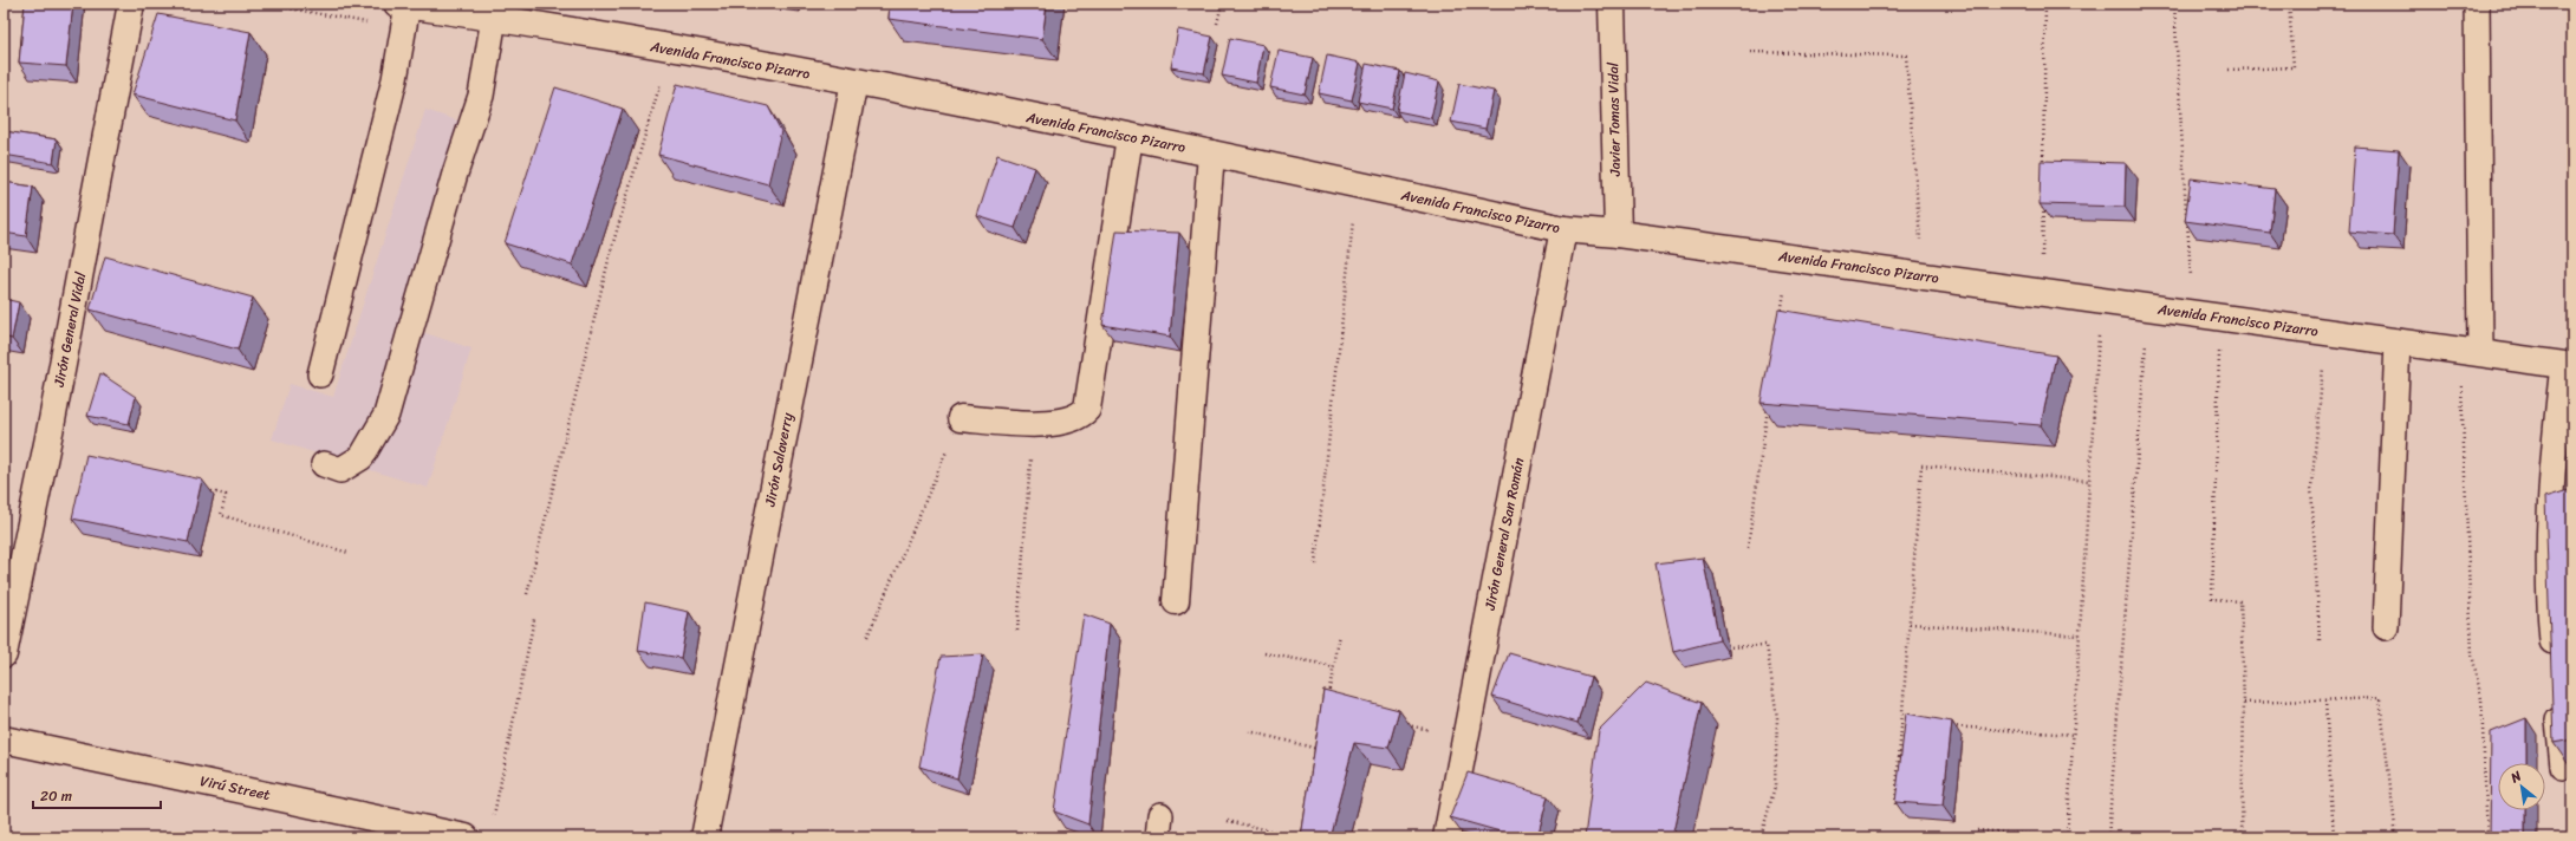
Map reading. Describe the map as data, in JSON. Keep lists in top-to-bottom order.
{
  "streets": {
    "street": [
      "Avenida Francisco Pizarro",
      "Javier Tomas Vidal",
      "Jirón General Vidal",
      "Jirón Salaverry",
      "Jirón General San Román",
      "Virú Street"
    ]
  },
  "crossings": [
    ["Avenida Francisco Pizarro", "Javier Tomas Vidal"],
    ["Avenida Francisco Pizarro", "Jirón Salaverry"],
    ["Avenida Francisco Pizarro", "Jirón General San Román"]
  ],
  "scale_bar": "20 m",
  "north": "top left"
}
